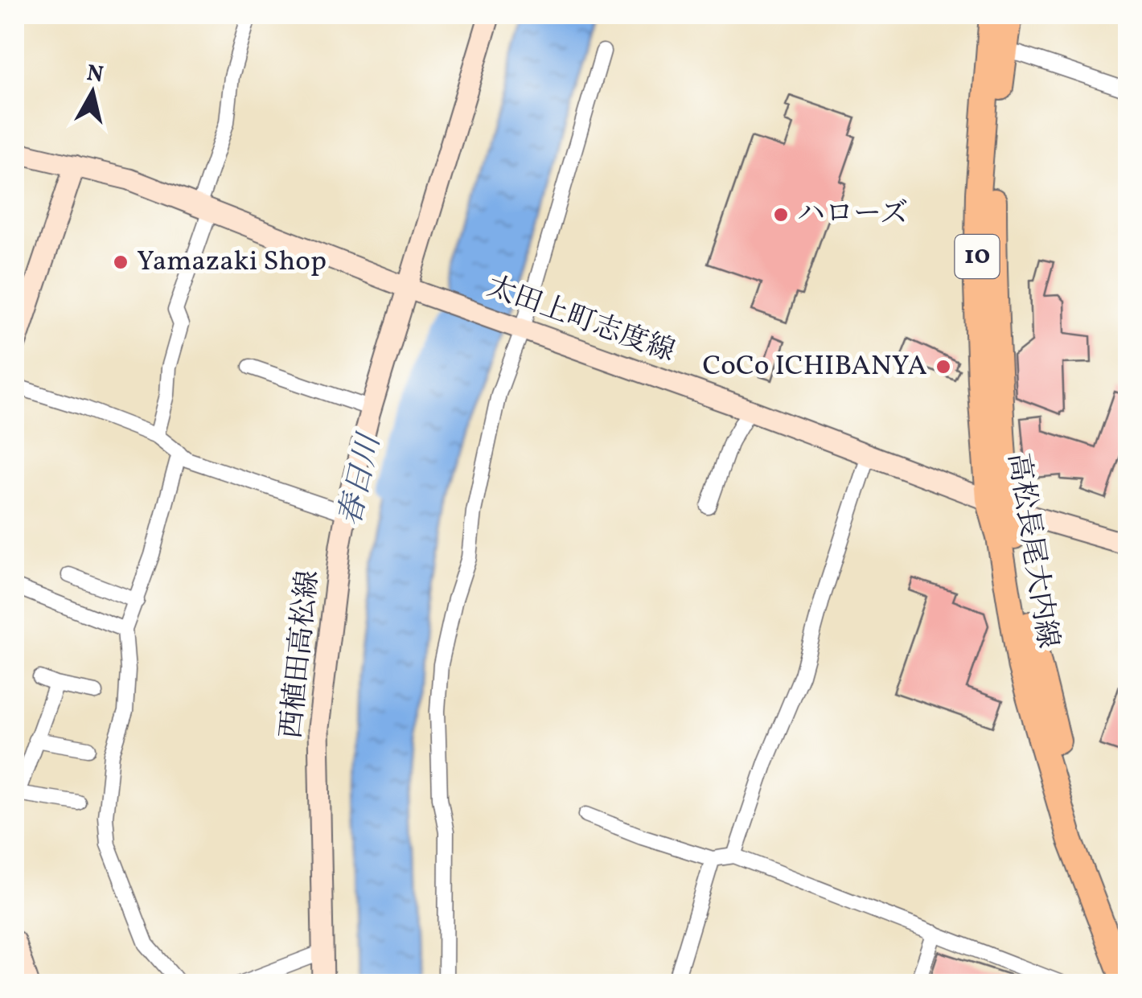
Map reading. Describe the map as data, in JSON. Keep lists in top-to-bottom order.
{
  "streets": {
    "main road": [
      "10",
      "太田上町志度線",
      "高松長尾大内線",
      "西植田高松線"
    ]
  },
  "crossings": [
    ["太田上町志度線", "高松長尾大内線"],
    ["太田上町志度線", "西植田高松線"]
  ],
  "water": ["春日川"],
  "places": ["ハローズ", "Yamazaki Shop", "CoCo ICHIBANYA"],
  "north": "top"
}
